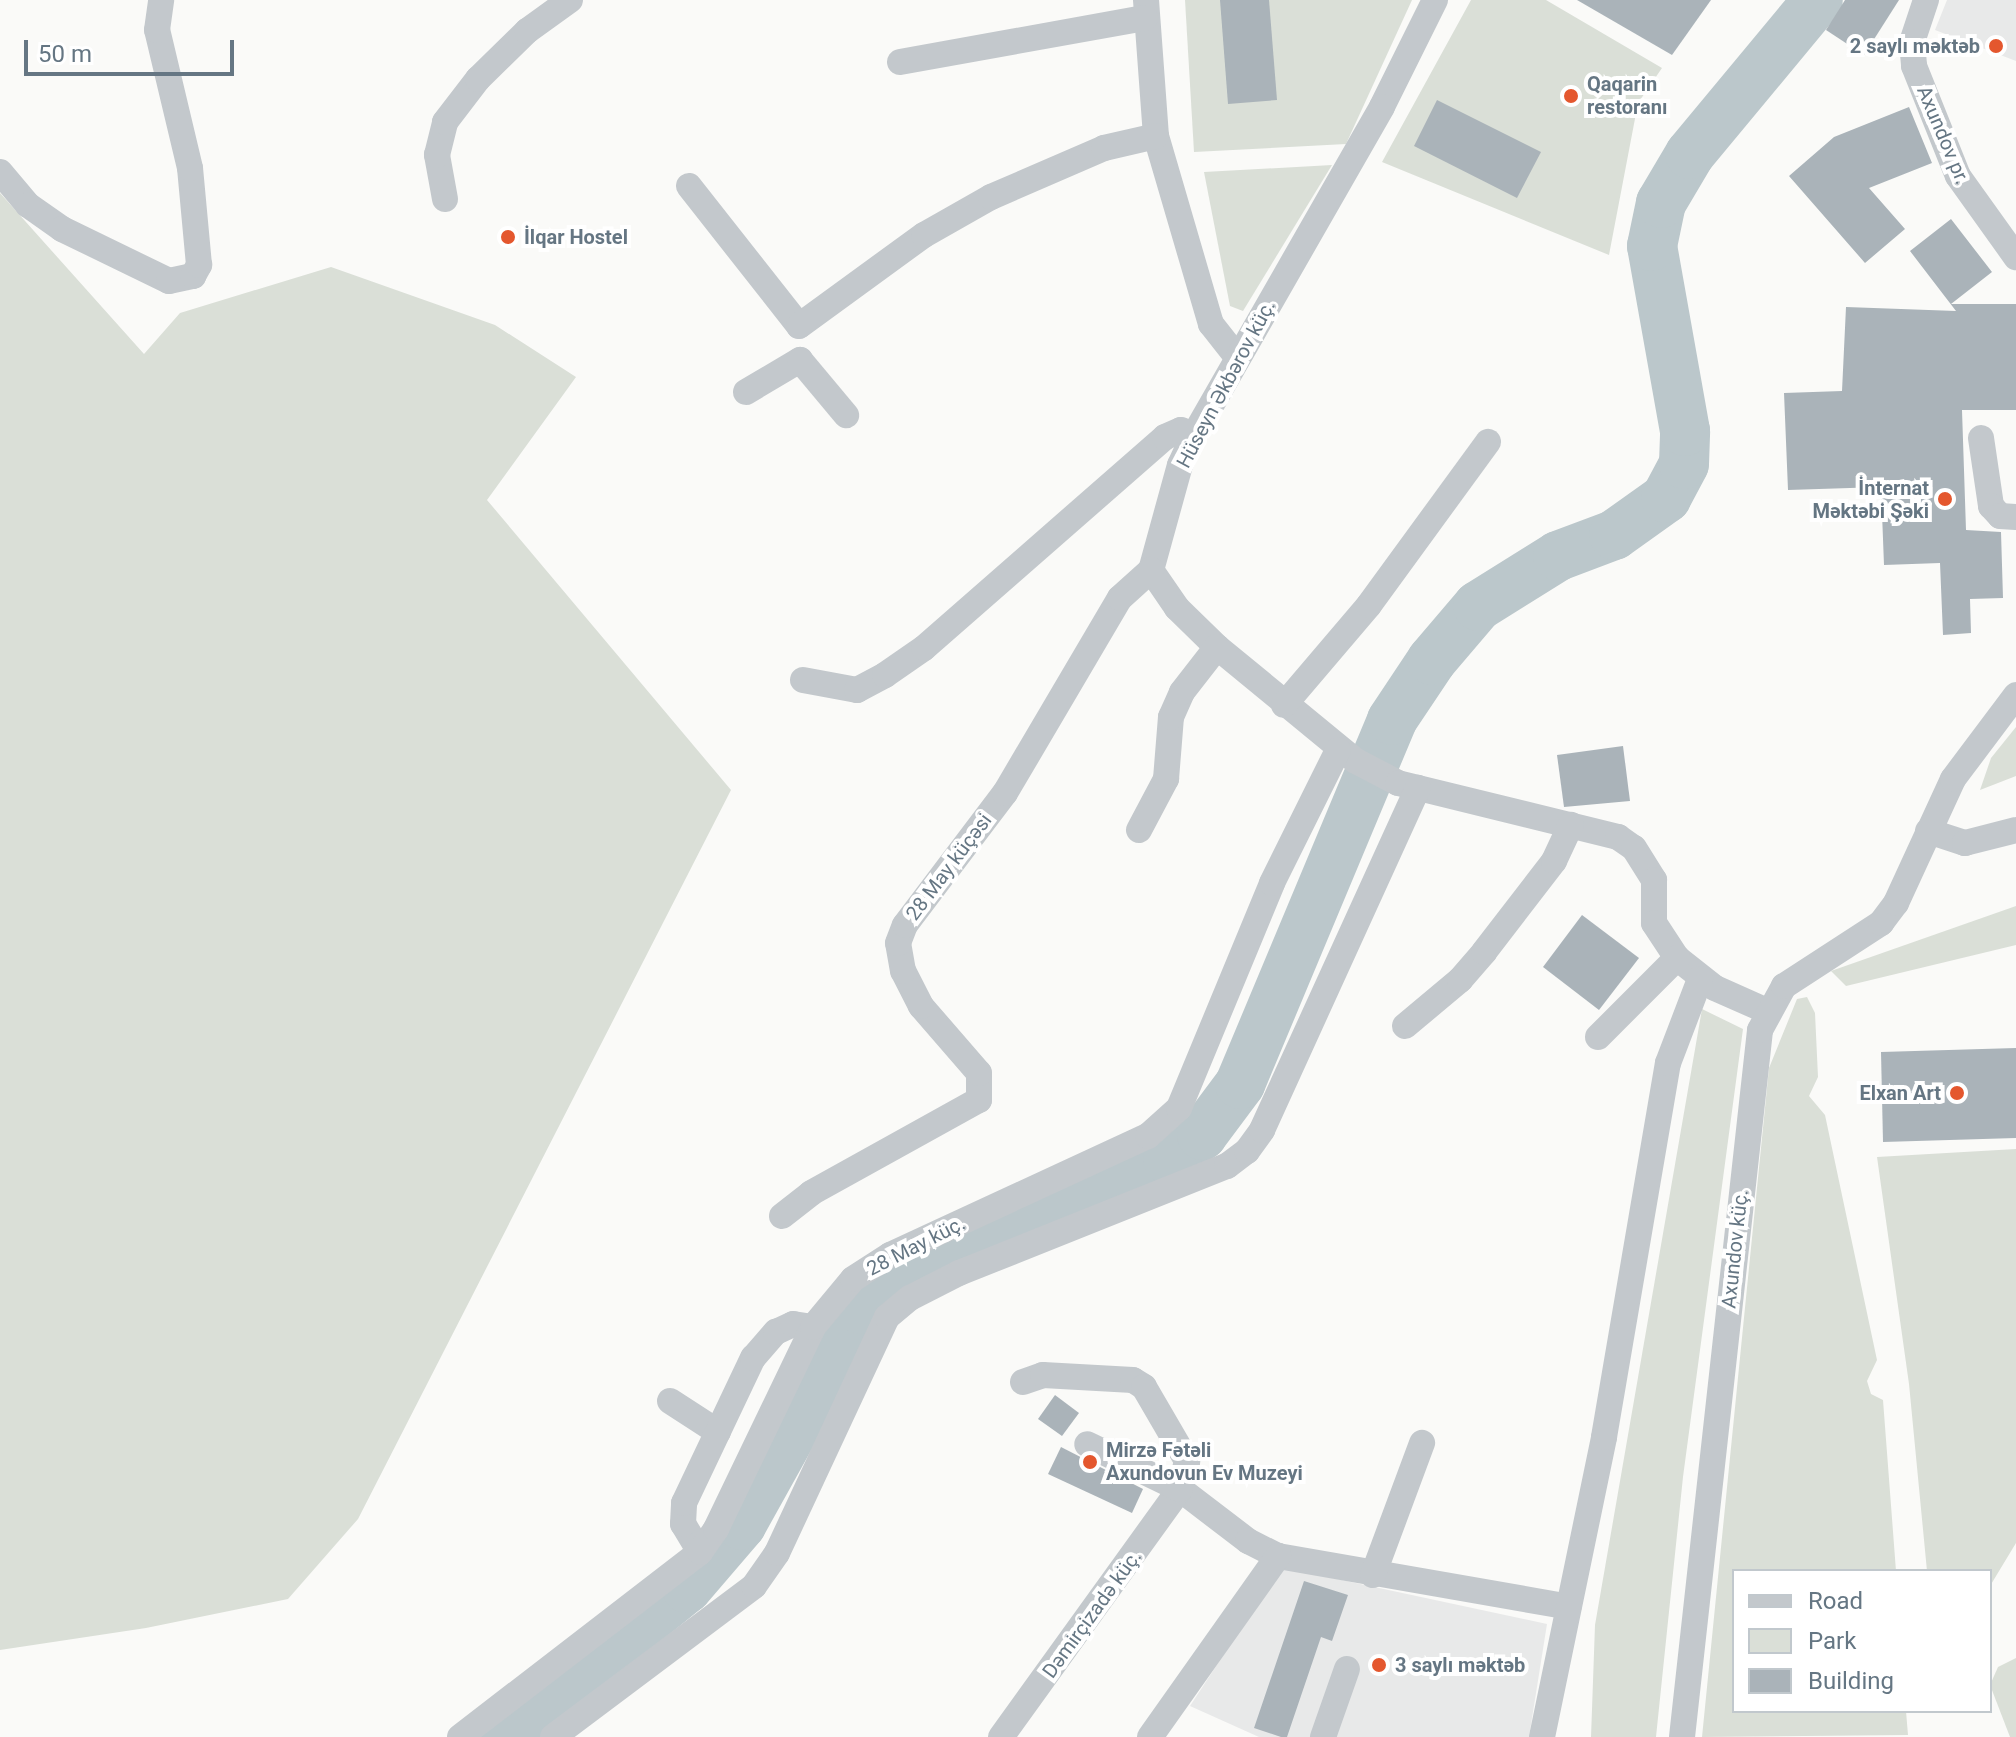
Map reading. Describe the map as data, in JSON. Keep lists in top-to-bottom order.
{
  "streets": {
    "street": [
      "Axundov pr.",
      "Hüseyn Əkbərov küç.",
      "28 May küçəsi",
      "28 May küç.",
      "Axundov küç.",
      "Dəmirçizadə küç."
    ]
  },
  "crossings": [
    ["Hüseyn Əkbərov küç.", "28 May küçəsi"]
  ],
  "places": [
    "2 saylı məktəb",
    "Qaqarin restoranı",
    "İlqar Hostel",
    "İnternat Məktəbi Şəki",
    "Elxan Art",
    "Mirzə Fətəli Axundovun Ev Muzeyi",
    "3 saylı məktəb"
  ],
  "legend": ["Road", "Park", "Building"],
  "scale_bar": "50 m"
}
